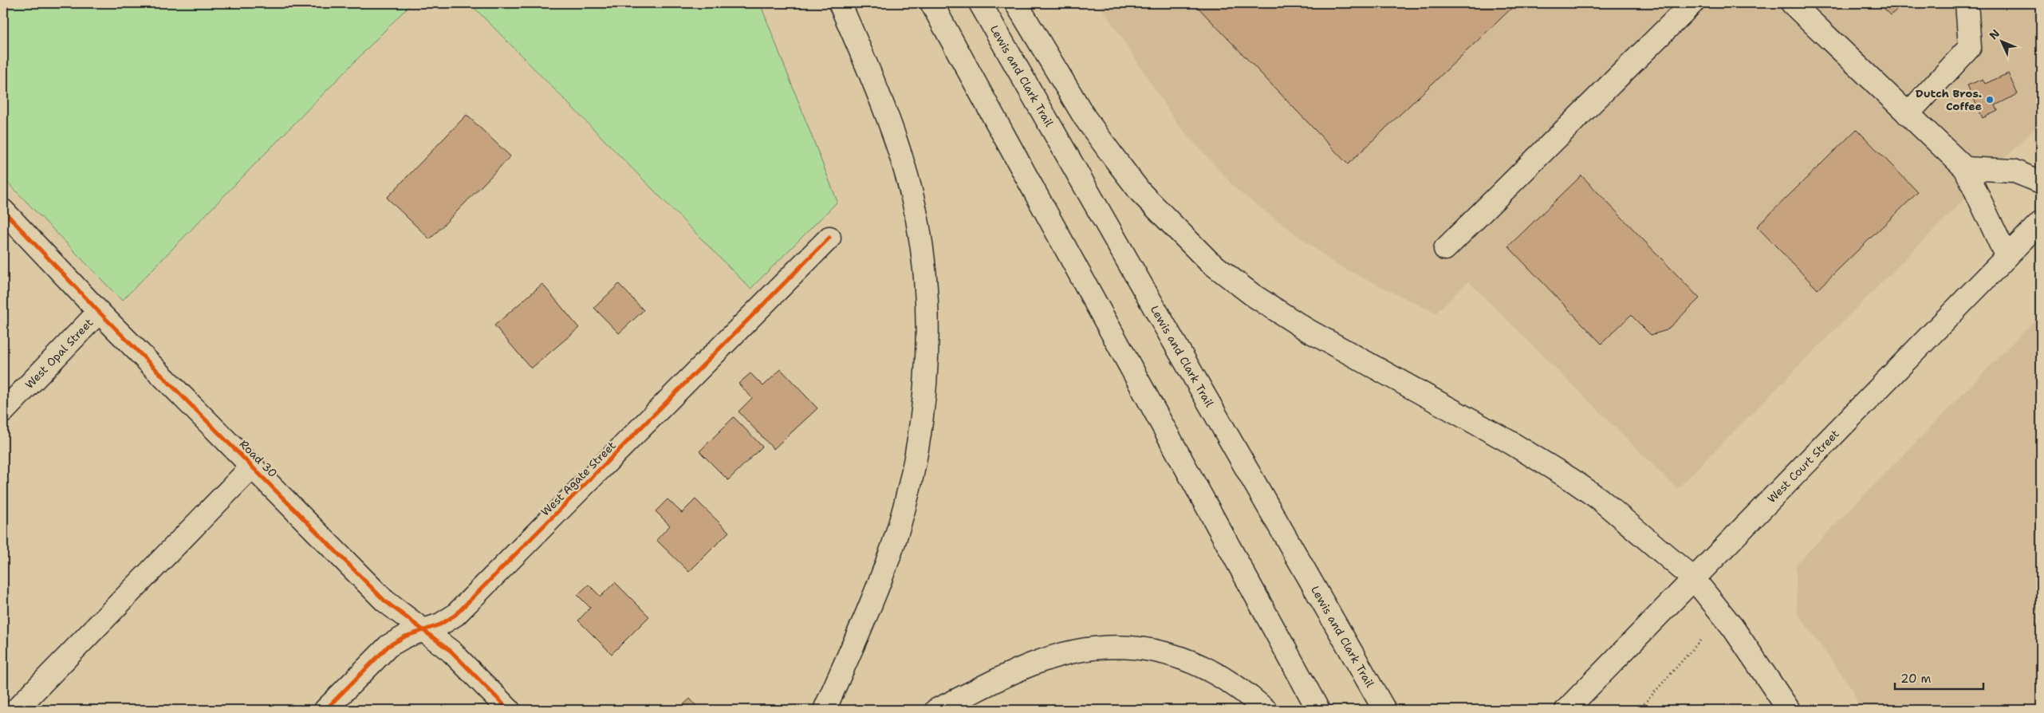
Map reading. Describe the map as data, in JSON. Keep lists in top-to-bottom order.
{
  "streets": {
    "main road": [
      "Lewis and Clark Trail",
      "West Opal Street",
      "Road 30",
      "West Court Street",
      "West Agate Street"
    ]
  },
  "crossings": [
    ["West Opal Street", "Road 30"],
    ["Road 30", "West Agate Street"]
  ],
  "places": ["Dutch Bros. Coffee"],
  "scale_bar": "20 m",
  "north": "top left"
}
